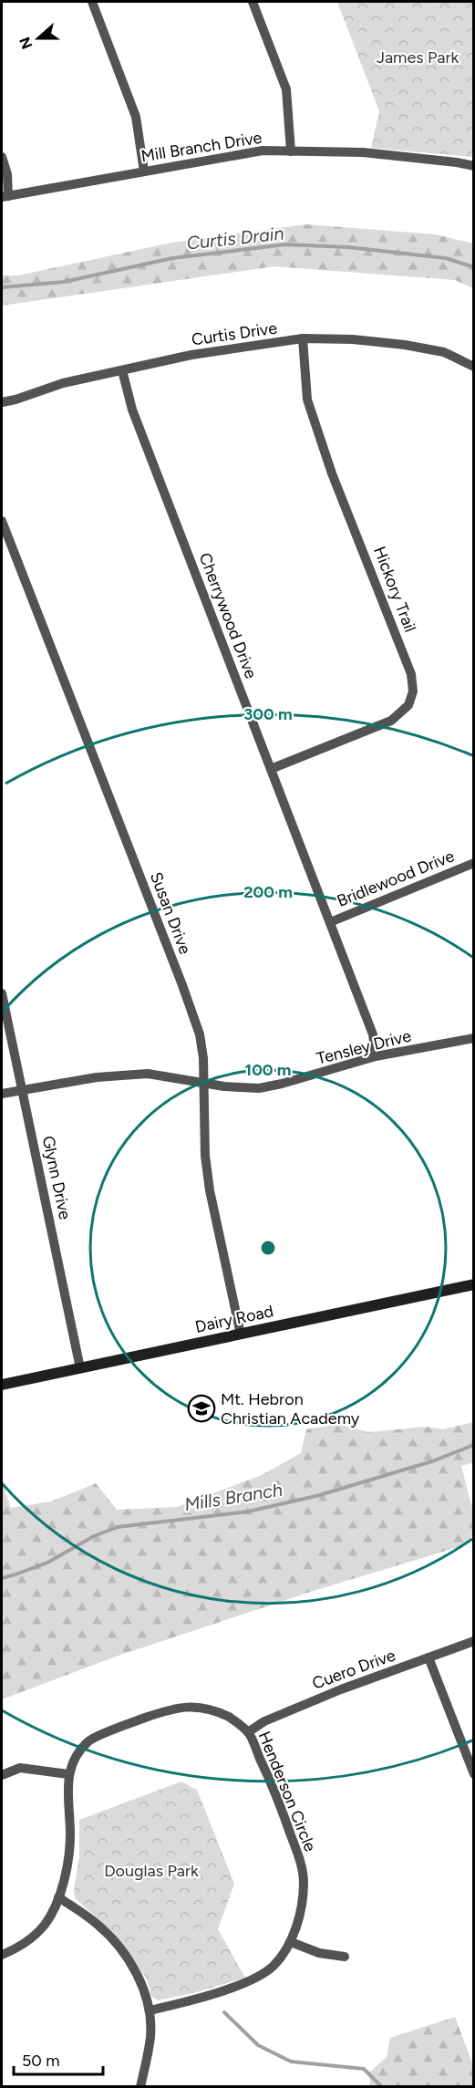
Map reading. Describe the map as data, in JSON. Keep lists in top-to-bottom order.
{
  "streets": {
    "street": [
      "Mill Branch Drive",
      "Curtis Drive",
      "Hickory Trail",
      "Cherrywood Drive",
      "Bridlewood Drive",
      "Susan Drive",
      "Tensley Drive",
      "Glynn Drive",
      "Dairy Road",
      "Cuero Drive",
      "Henderson Circle"
    ]
  },
  "crossings": [
    ["Curtis Drive", "Hickory Trail"],
    ["Curtis Drive", "Cherrywood Drive"],
    ["Hickory Trail", "Cherrywood Drive"],
    ["Cherrywood Drive", "Bridlewood Drive"],
    ["Cherrywood Drive", "Tensley Drive"],
    ["Susan Drive", "Tensley Drive"],
    ["Susan Drive", "Dairy Road"],
    ["Tensley Drive", "Glynn Drive"],
    ["Glynn Drive", "Dairy Road"],
    ["Cuero Drive", "Henderson Circle"]
  ],
  "water": ["Curtis Drain", "Mills Branch"],
  "parks": ["James Park", "Douglas Park"],
  "places": {
    "school or university": ["Mt. Hebron Christian Academy"]
  },
  "scale_bar": "50 m",
  "north": "left",
  "rings": ["300 m", "200 m", "100 m"]
}
